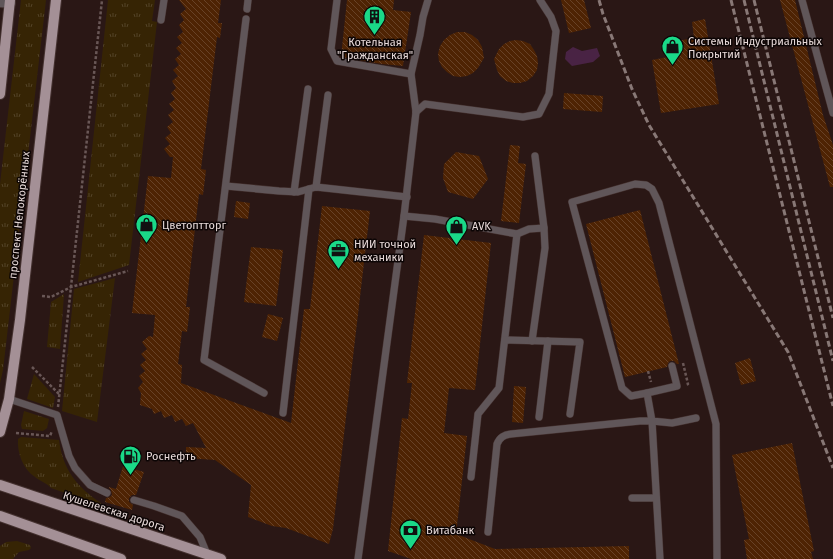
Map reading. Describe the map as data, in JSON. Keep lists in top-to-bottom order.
{
  "streets": {
    "main road": ["проспект Непокорённых", "Кушелевская дорога"]
  },
  "places": {
    "building": ["Котельная \"Гражданская\""],
    "shop": ["Системы Индустриальных Покрытий", "Цветоптторг", "AVK"],
    "office": ["НИИ точной механики"],
    "fuel station": ["Роснефть"],
    "bank": ["Витабанк"]
  }
}
